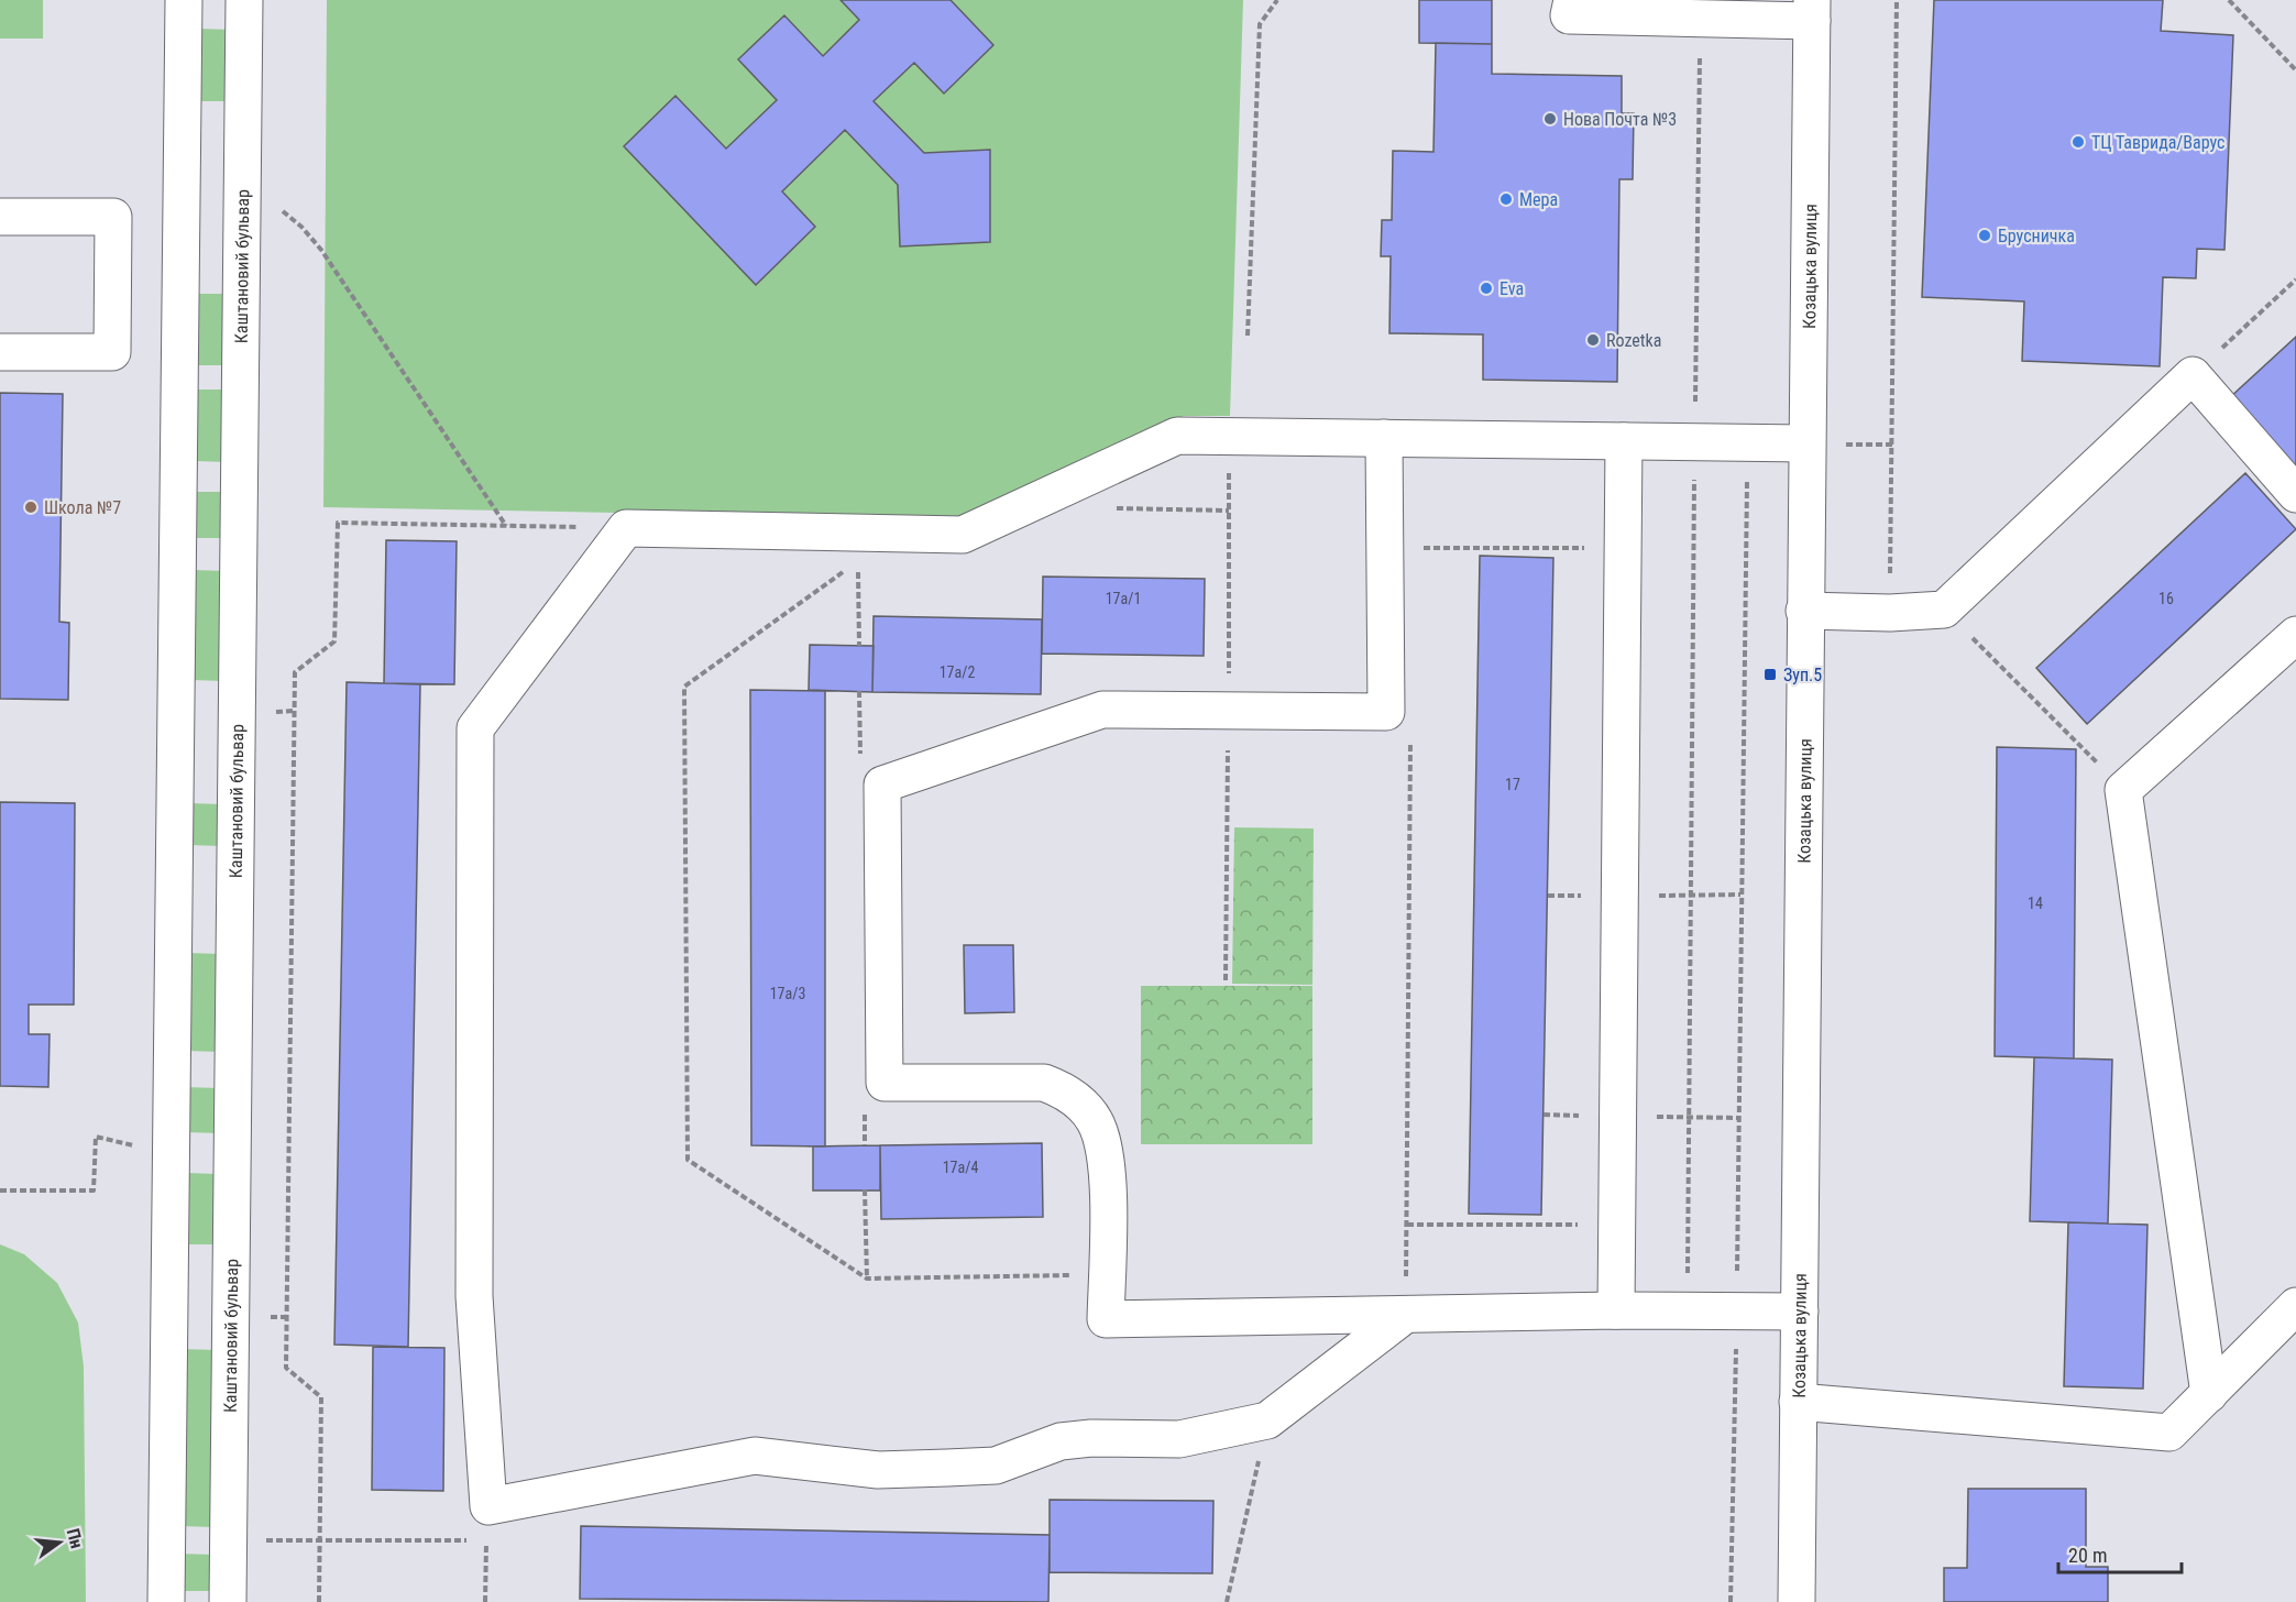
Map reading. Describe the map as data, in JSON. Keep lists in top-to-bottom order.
{
  "streets": {
    "street": ["Каштановий бульвар", "Козацька вулиця"]
  },
  "places": {
    "other": [
      "Нова Почта №3",
      "ТЦ Таврида/Варус",
      "Мера",
      "Брусничка",
      "Eva",
      "Rozetka",
      "Школа №7"
    ],
    "transit": ["Зуп.5"]
  },
  "house_numbers": [
    "17а/1",
    "16",
    "17а/2",
    "17",
    "14",
    "17а/3",
    "17а/4"
  ],
  "scale_bar": "20 m",
  "north": "right"
}
